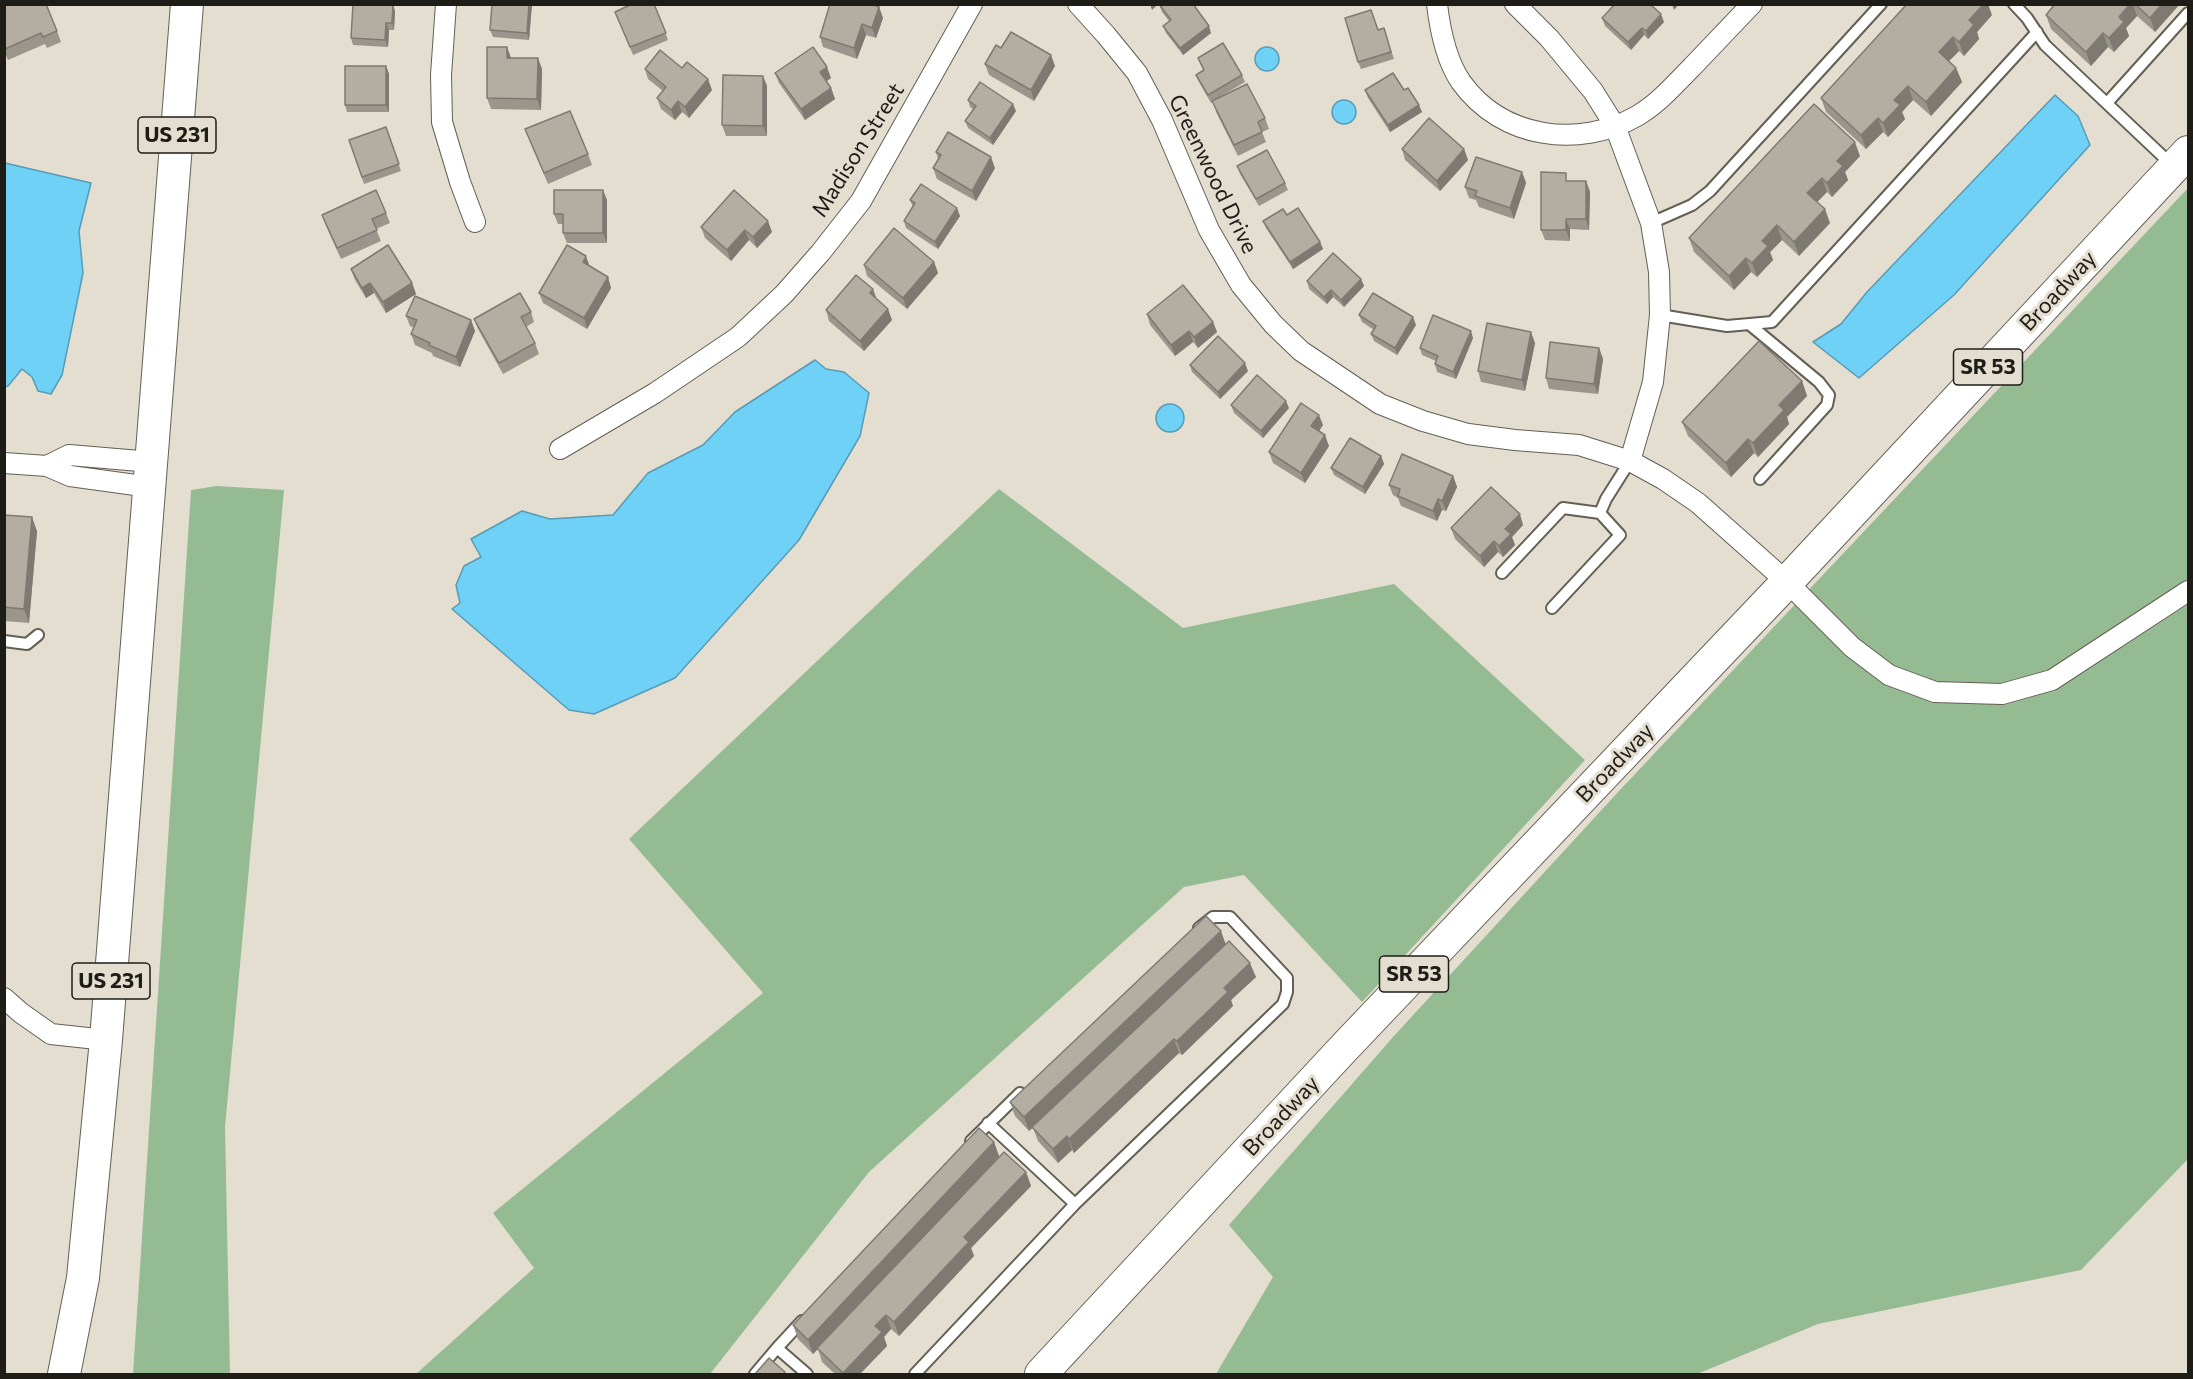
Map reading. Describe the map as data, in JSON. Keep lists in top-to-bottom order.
{
  "streets": {
    "main road": ["US 231", "Broadway", "SR 53"],
    "street": ["Madison Street", "Greenwood Drive"]
  },
  "crossings": [
    ["Greenwood Drive", "Broadway"]
  ]
}
